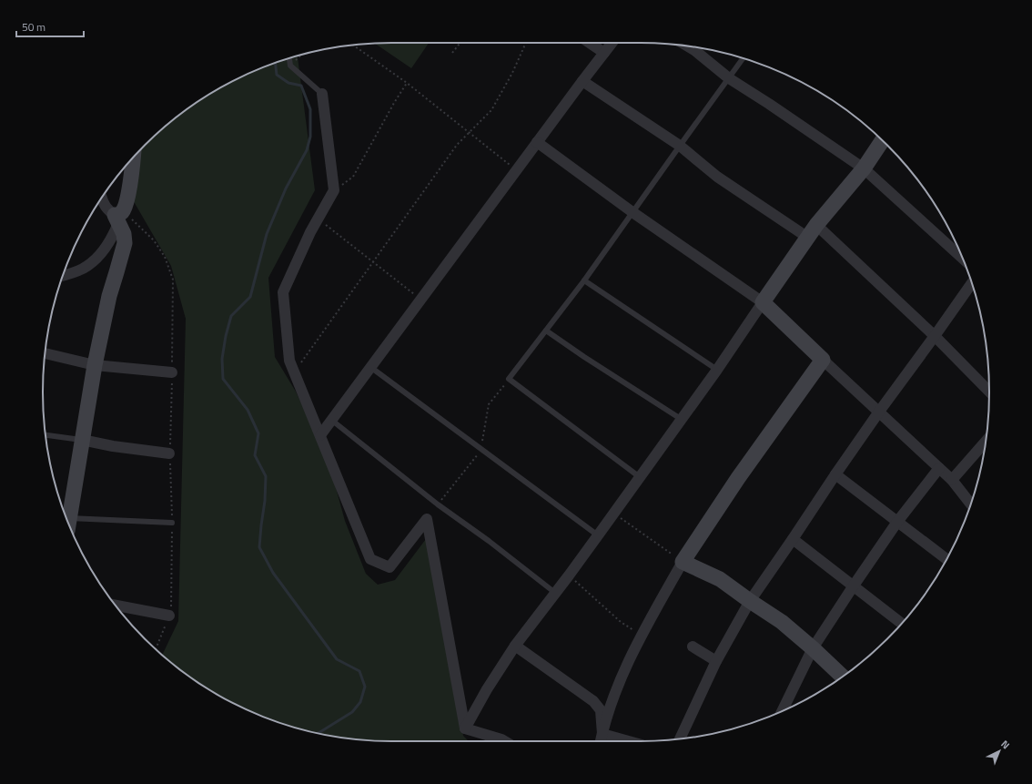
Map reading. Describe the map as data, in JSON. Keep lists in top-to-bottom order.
{
  "scale_bar": "50 m",
  "north": "top right"
}
